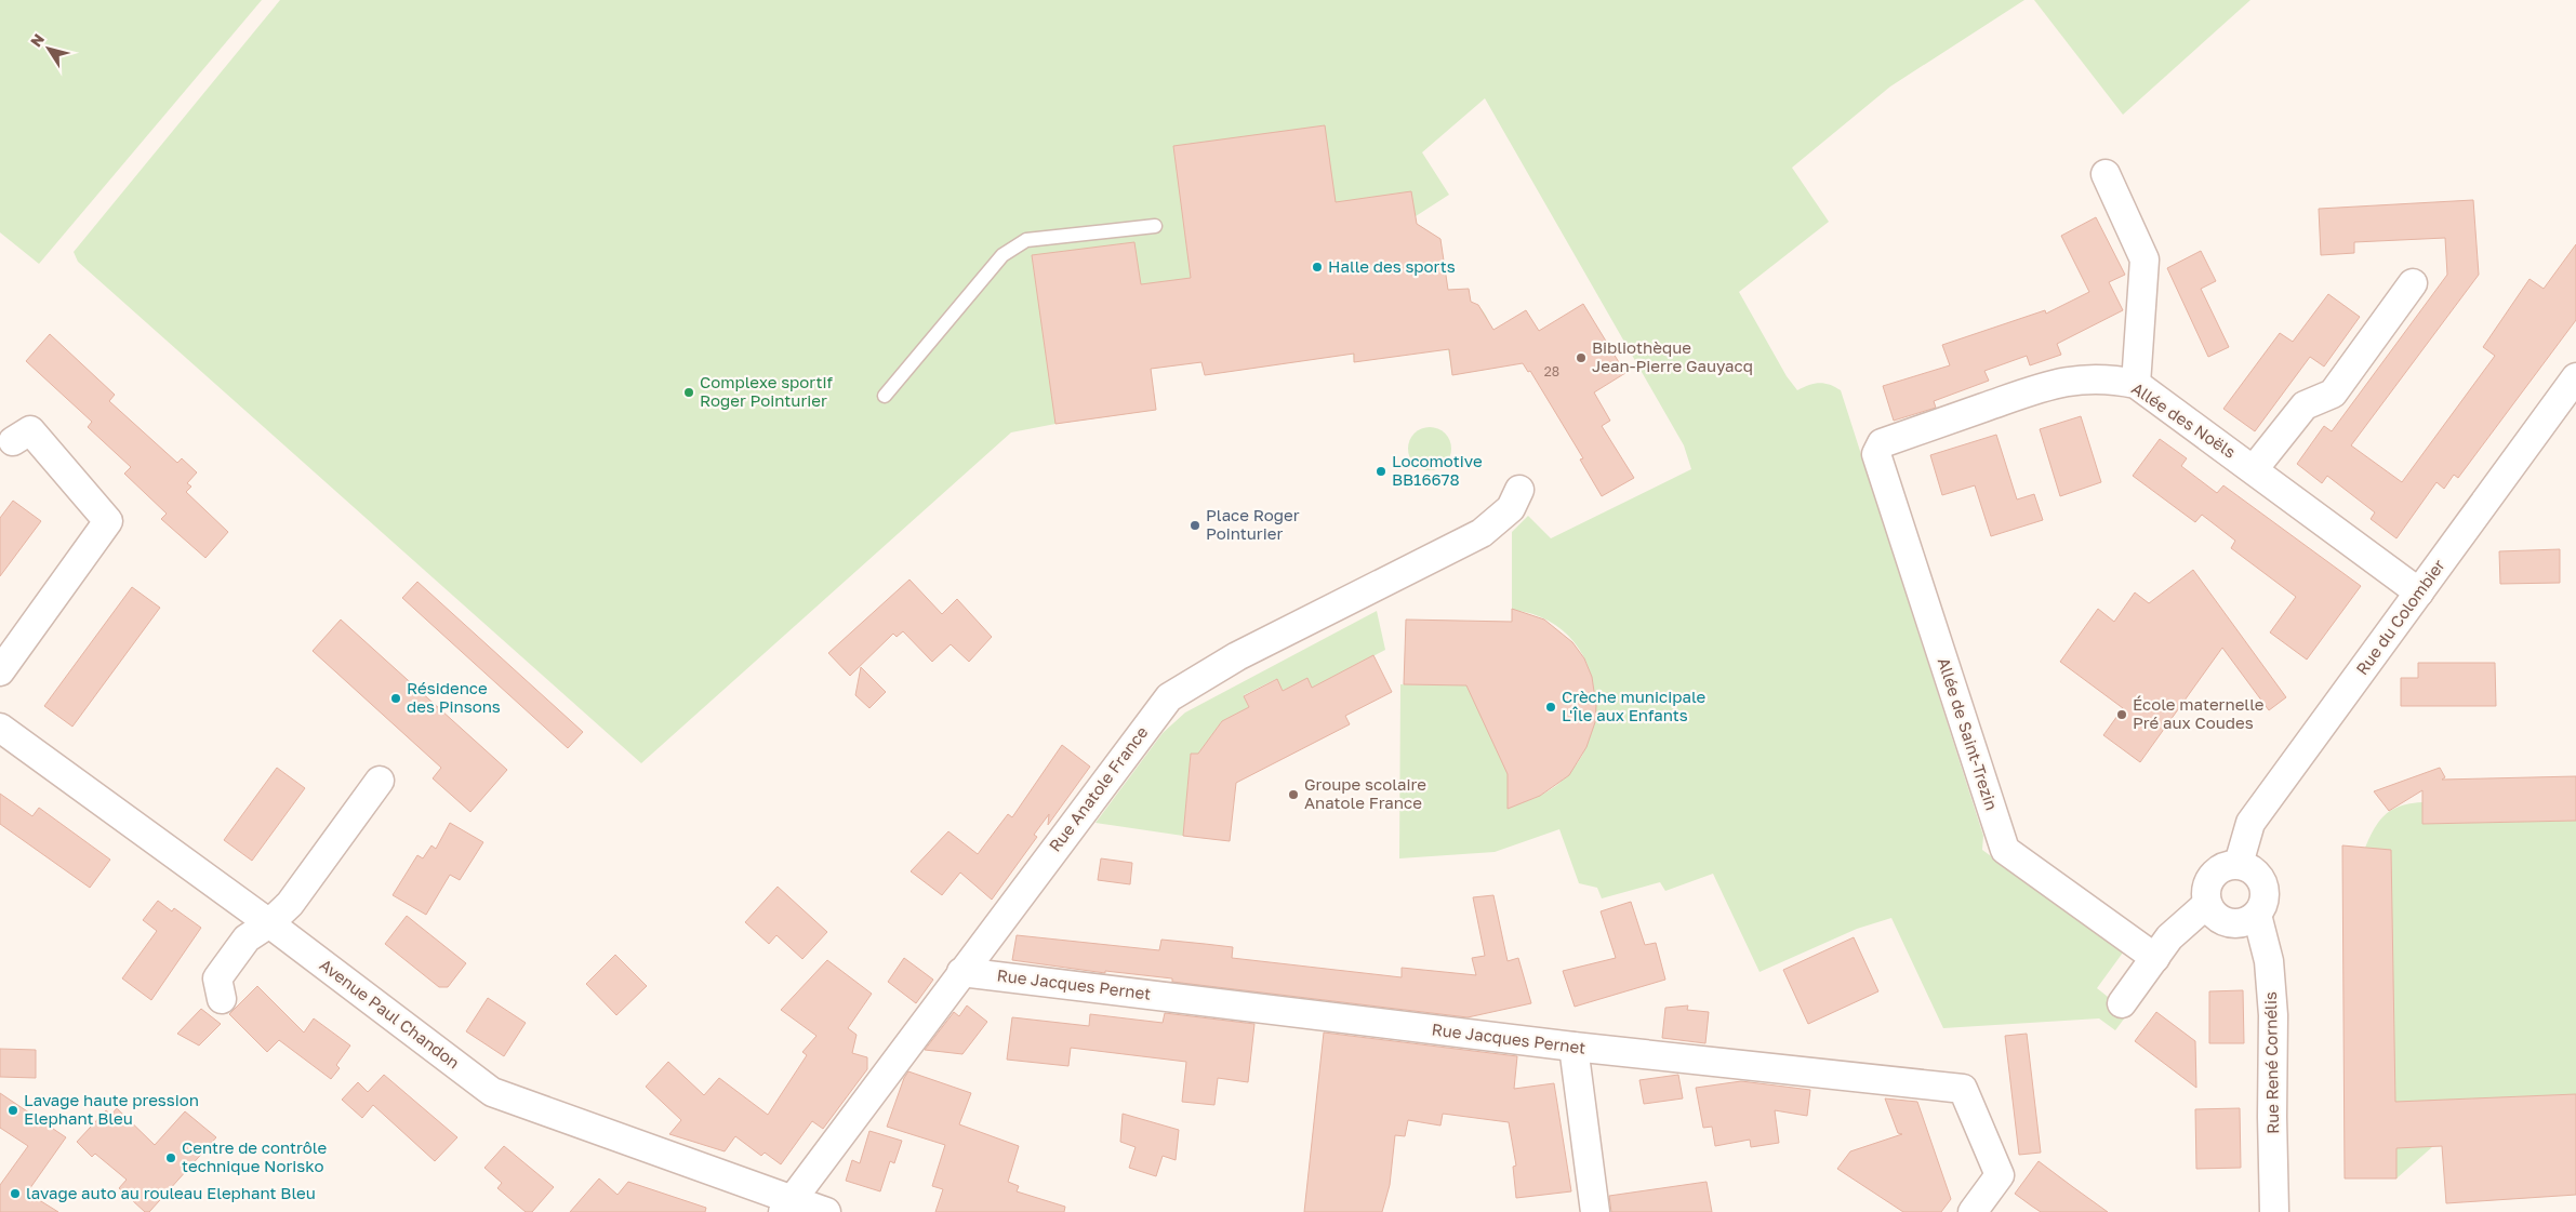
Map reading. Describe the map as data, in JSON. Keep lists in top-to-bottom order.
{
  "streets": {
    "street": [
      "Allée des Noëls",
      "Rue du Colombier",
      "Allée de Saint-Trezin",
      "Rue Anatole France",
      "Rue Jacques Pernet",
      "Avenue Paul Chandon",
      "Rue René Cornélis"
    ]
  },
  "crossings": [
    ["Allée des Noëls", "Rue du Colombier"],
    ["Allée des Noëls", "Allée de Saint-Trezin"],
    ["Rue du Colombier", "Rue René Cornélis"],
    ["Rue Anatole France", "Rue Jacques Pernet"],
    ["Rue Anatole France", "Avenue Paul Chandon"]
  ],
  "places": [
    "Halle des sports",
    "Bibliothèque Jean-Pierre Gauyacq",
    "Complexe sportif Roger Pointurier",
    "Locomotive BB16678",
    "Place Roger Pointurier",
    "Résidence des Pinsons",
    "Crèche municipale L'Île aux Enfants",
    "École maternelle Pré aux Coudes",
    "Groupe scolaire Anatole France",
    "Lavage haute pression Elephant Bleu",
    "Centre de contrôle technique Norisko",
    "lavage auto au rouleau Elephant Bleu"
  ],
  "house_numbers": ["28"],
  "north": "top left"
}
